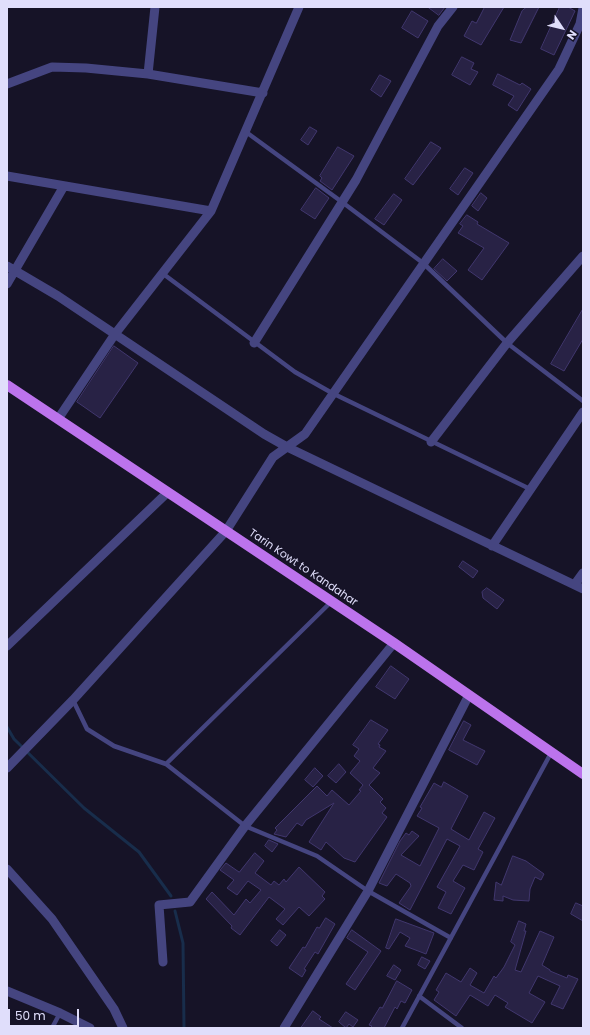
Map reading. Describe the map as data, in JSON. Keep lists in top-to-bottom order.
{
  "streets": {
    "main road": ["Tarin Kowt to Kandahar"]
  },
  "scale_bar": "50 m",
  "north": "bottom right"
}
